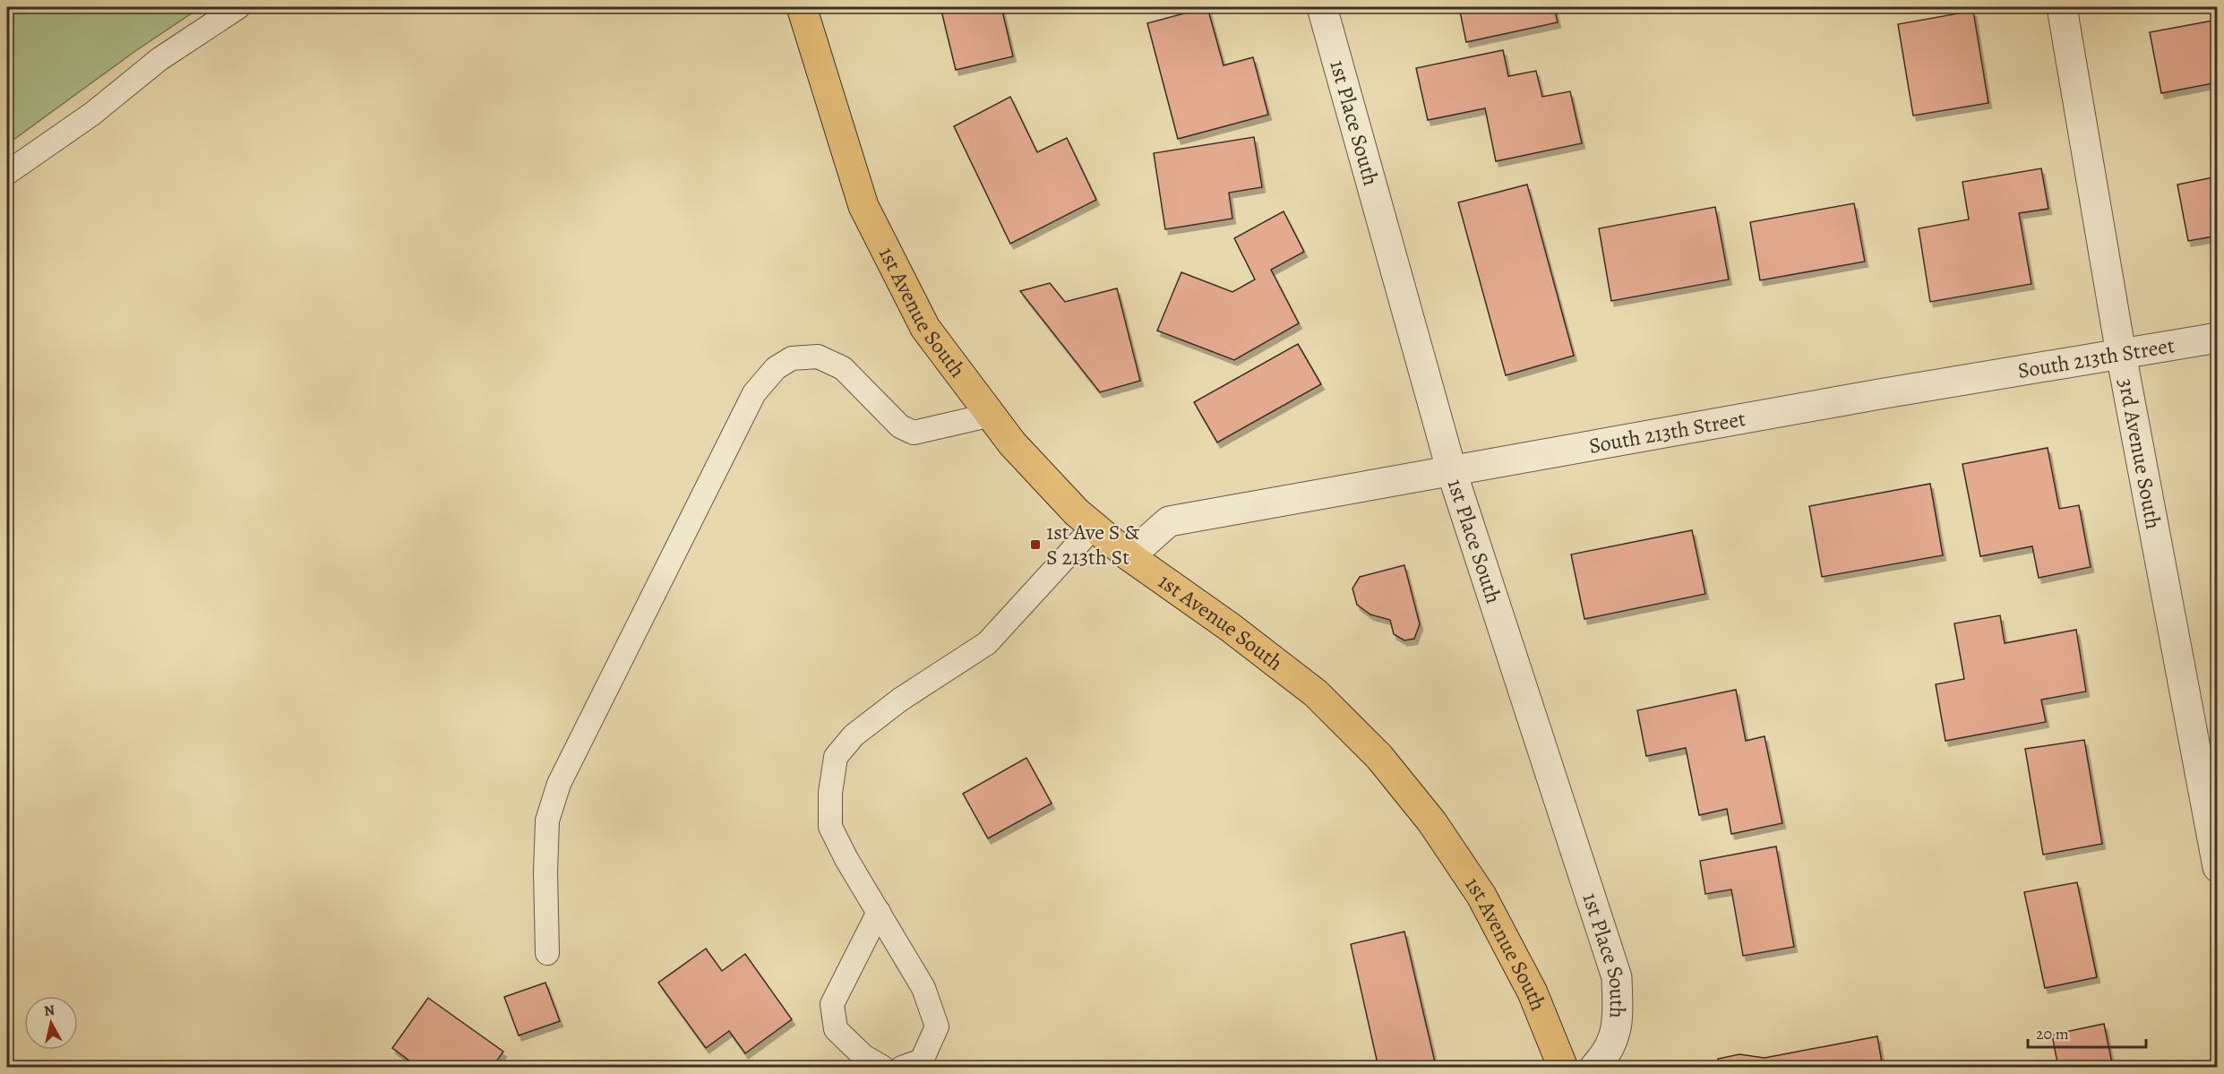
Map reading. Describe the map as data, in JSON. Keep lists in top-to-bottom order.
{
  "streets": {
    "main road": ["1st Avenue South"],
    "street": ["1st Place South", "South 213th Street", "3rd Avenue South"]
  },
  "crossings": [
    ["1st Place South", "South 213th Street"],
    ["1st Avenue South", "South 213th Street"],
    ["South 213th Street", "3rd Avenue South"]
  ],
  "places": {
    "transit": ["1st Ave S & S 213th St"]
  },
  "scale_bar": "20 m",
  "north": "top"
}
